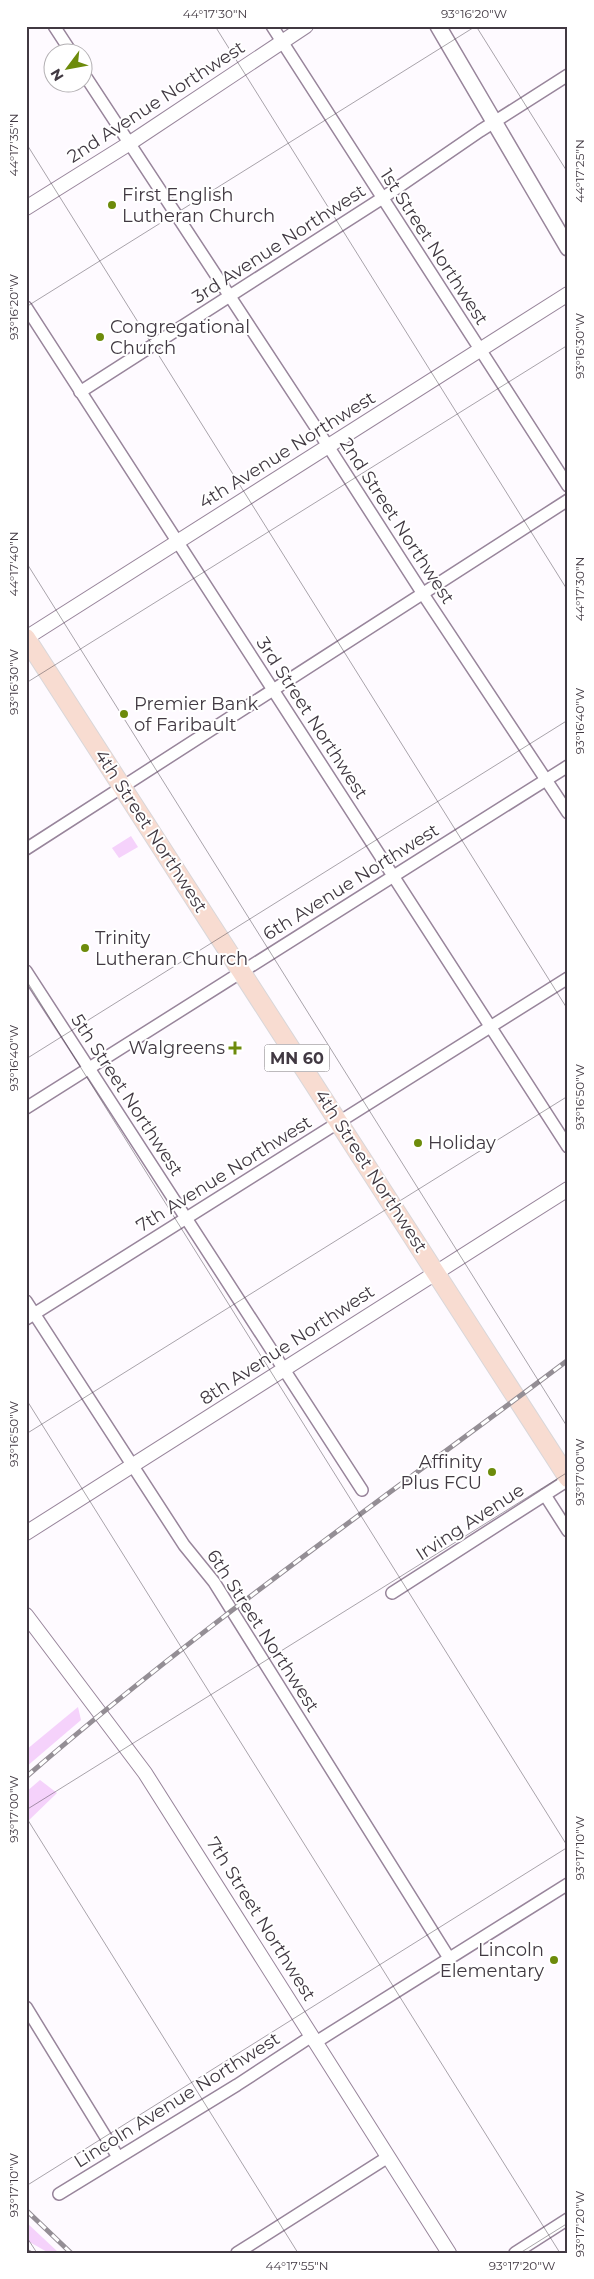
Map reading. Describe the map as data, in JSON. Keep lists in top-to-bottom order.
{
  "streets": {
    "main road": ["4th Street Northwest", "MN 60"],
    "street": [
      "2nd Avenue Northwest",
      "3rd Avenue Northwest",
      "1st Street Northwest",
      "4th Avenue Northwest",
      "2nd Street Northwest",
      "3rd Street Northwest",
      "6th Avenue Northwest",
      "5th Street Northwest",
      "7th Avenue Northwest",
      "8th Avenue Northwest",
      "Irving Avenue",
      "6th Street Northwest",
      "7th Street Northwest",
      "Lincoln Avenue Northwest"
    ]
  },
  "crossings": [
    ["2nd Avenue Northwest", "1st Street Northwest"],
    ["2nd Avenue Northwest", "2nd Street Northwest"],
    ["3rd Avenue Northwest", "1st Street Northwest"],
    ["3rd Avenue Northwest", "2nd Street Northwest"],
    ["3rd Avenue Northwest", "3rd Street Northwest"],
    ["1st Street Northwest", "4th Avenue Northwest"],
    ["4th Avenue Northwest", "2nd Street Northwest"],
    ["4th Avenue Northwest", "3rd Street Northwest"],
    ["4th Avenue Northwest", "4th Street Northwest"],
    ["2nd Street Northwest", "6th Avenue Northwest"],
    ["3rd Street Northwest", "6th Avenue Northwest"],
    ["3rd Street Northwest", "7th Avenue Northwest"],
    ["4th Street Northwest", "6th Avenue Northwest"],
    ["4th Street Northwest", "7th Avenue Northwest"],
    ["4th Street Northwest", "8th Avenue Northwest"],
    ["4th Street Northwest", "Irving Avenue"],
    ["6th Avenue Northwest", "5th Street Northwest"],
    ["5th Street Northwest", "7th Avenue Northwest"],
    ["5th Street Northwest", "8th Avenue Northwest"],
    ["7th Avenue Northwest", "6th Street Northwest"],
    ["8th Avenue Northwest", "6th Street Northwest"],
    ["6th Street Northwest", "Lincoln Avenue Northwest"],
    ["7th Street Northwest", "Lincoln Avenue Northwest"]
  ],
  "places": {
    "other": [
      "First English Lutheran Church",
      "Congregational Church",
      "Premier Bank of Faribault",
      "Trinity Lutheran Church",
      "Holiday",
      "Affinity Plus FCU",
      "Lincoln Elementary"
    ],
    "health": ["Walgreens"]
  },
  "north": "bottom left",
  "coordinates": [
    "44°17'30\"N",
    "93°16'20\"W",
    "44°17'35\"N",
    "44°17'25\"N",
    "93°16'30\"W",
    "44°17'40\"N",
    "93°16'40\"W",
    "93°16'50\"W",
    "93°17'00\"W",
    "93°17'10\"W",
    "93°17'20\"W",
    "44°17'55\"N"
  ]
}
